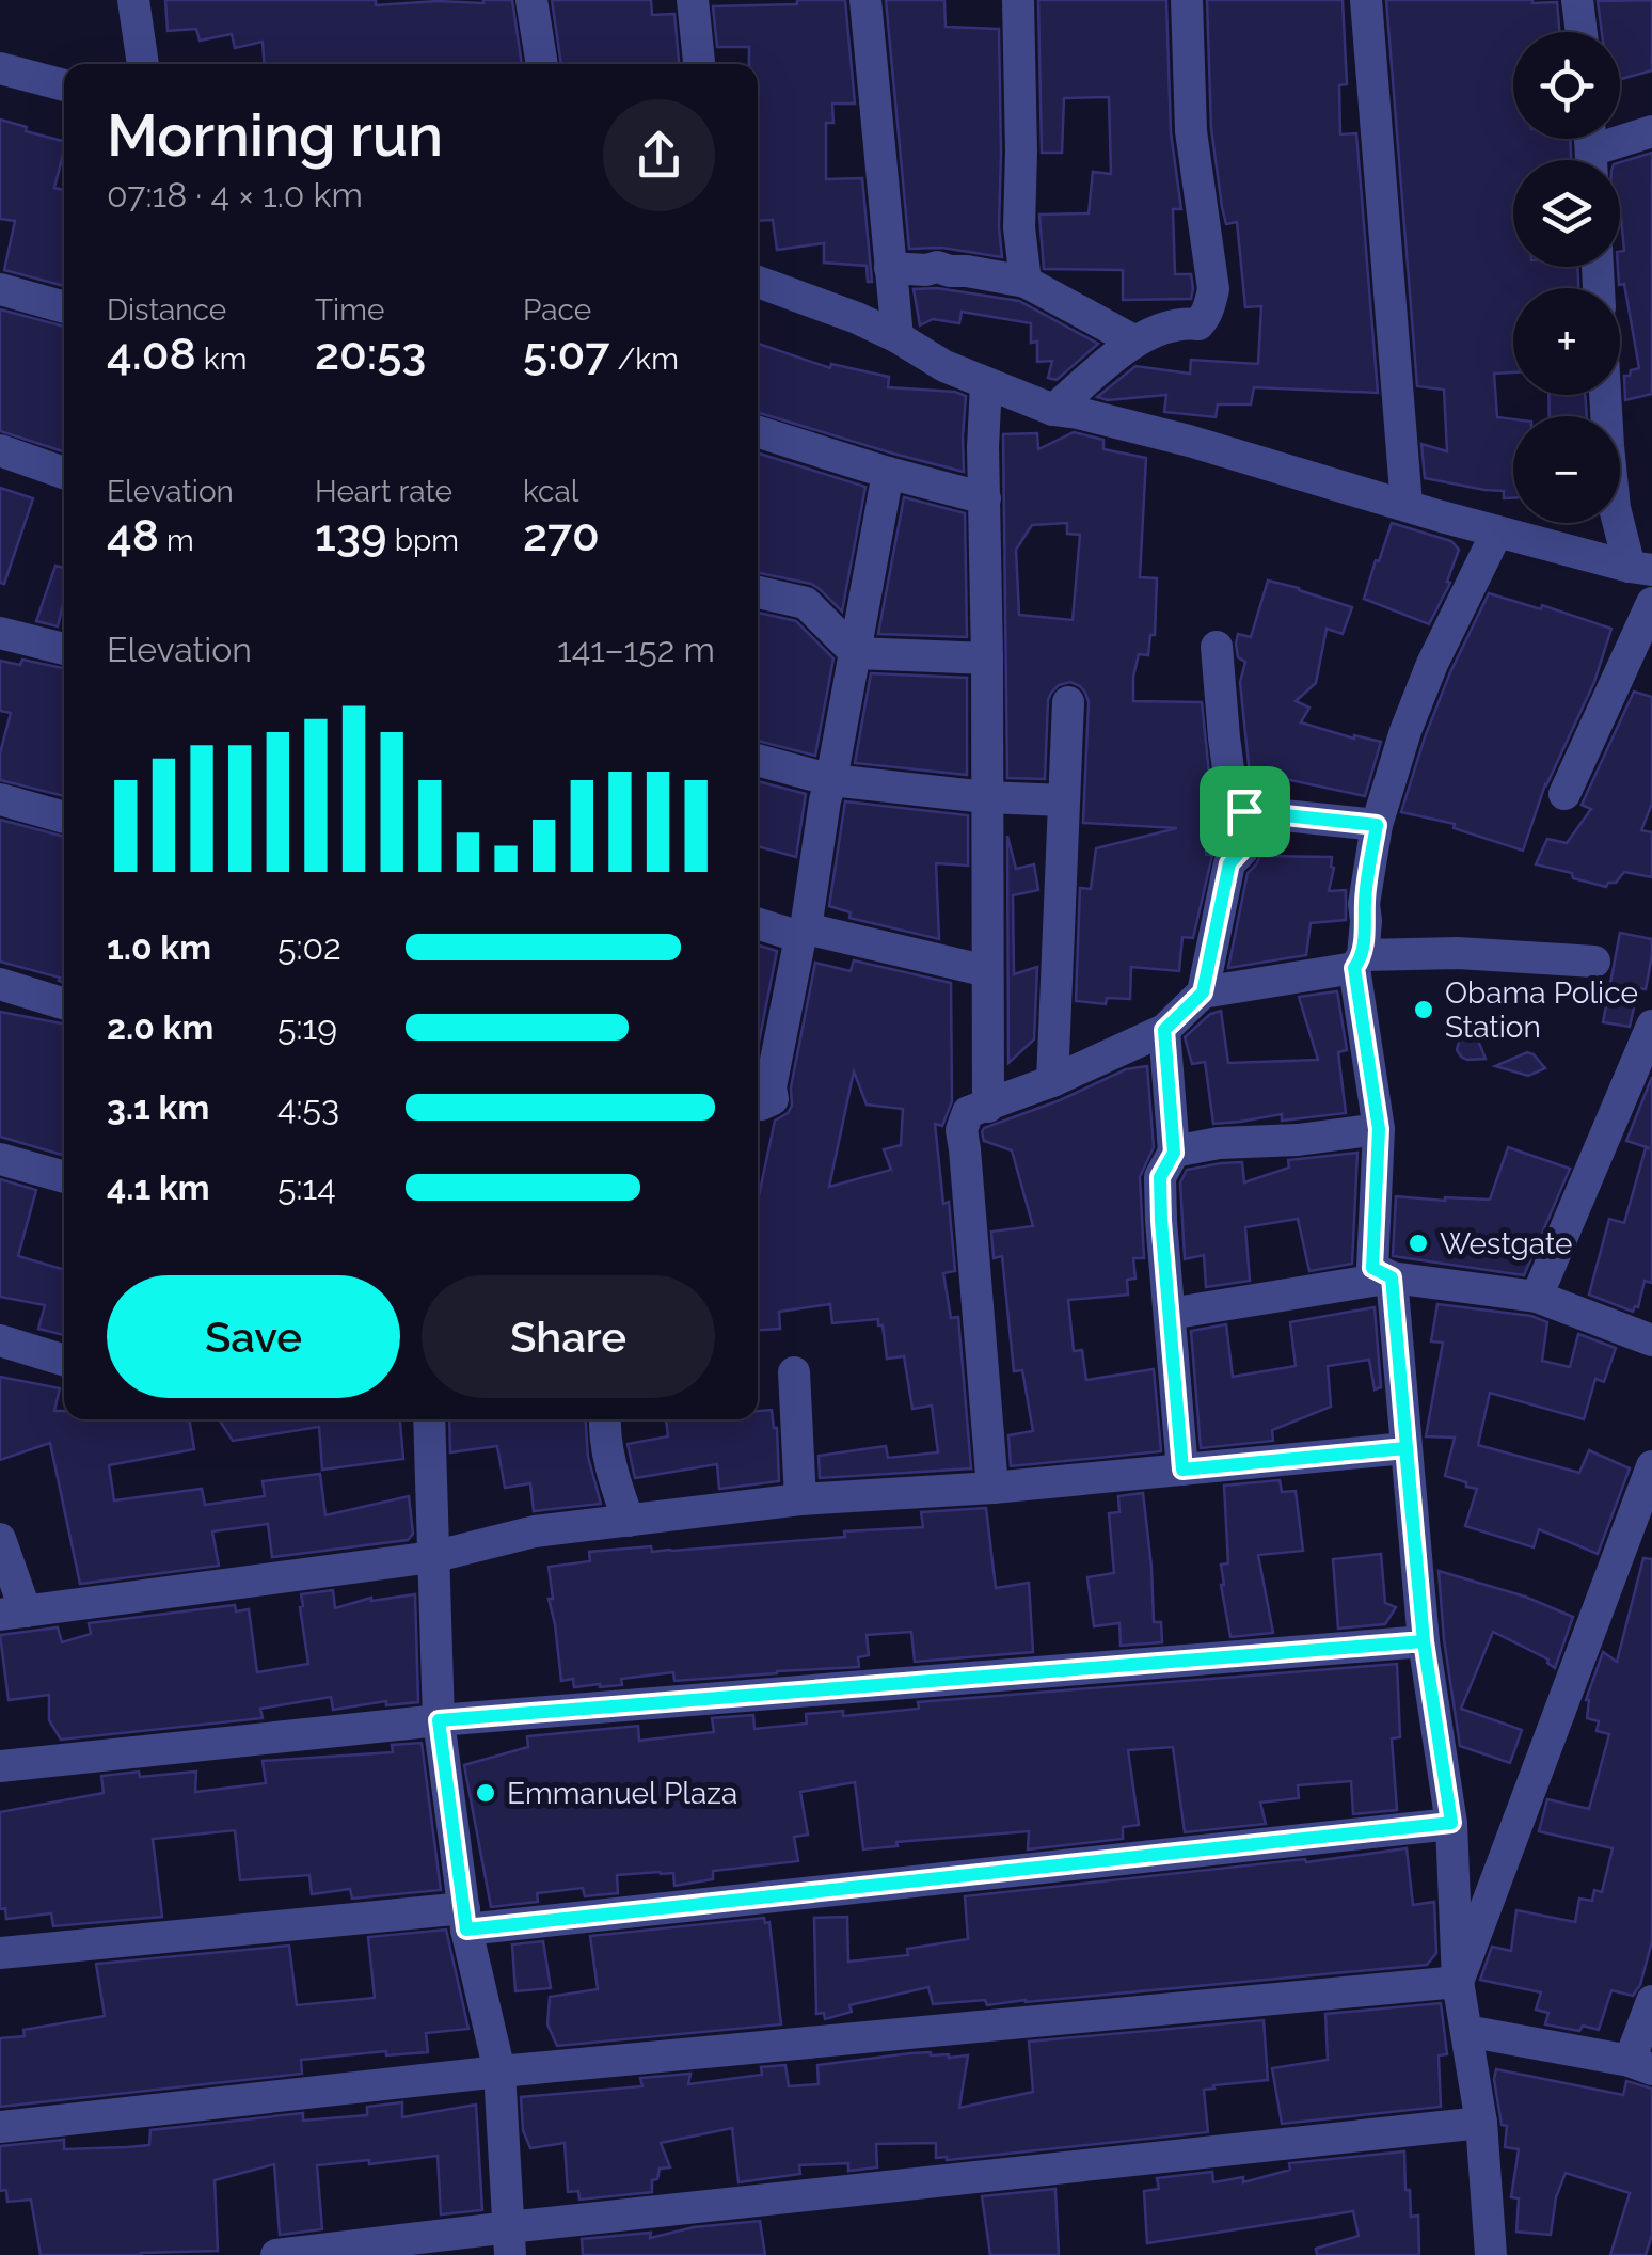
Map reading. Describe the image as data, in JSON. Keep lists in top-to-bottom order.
{
  "places": ["Obama Police Station", "Westgate", "Emmanuel Plaza"],
  "page": {
    "map_buttons": ["+", "−"],
    "heading": ["Morning run", "07:18 · 4 × 1.0 km"],
    "stats": [
      ["Distance", "4.08 km"],
      ["Time", "20:53"],
      ["Pace", "5:07 /km"],
      ["Elevation", "48 m"],
      ["Heart rate", "139 bpm"],
      ["kcal", "270"]
    ],
    "chart": ["Elevation", "141–152 m"],
    "list": [
      {
        "name": "1.0 km",
        "note": "5:02"
      },
      {
        "name": "2.0 km",
        "note": "5:19"
      },
      {
        "name": "3.1 km",
        "note": "4:53"
      },
      {
        "name": "4.1 km",
        "note": "5:14"
      }
    ],
    "buttons": ["Save", "Share"]
  }
}
